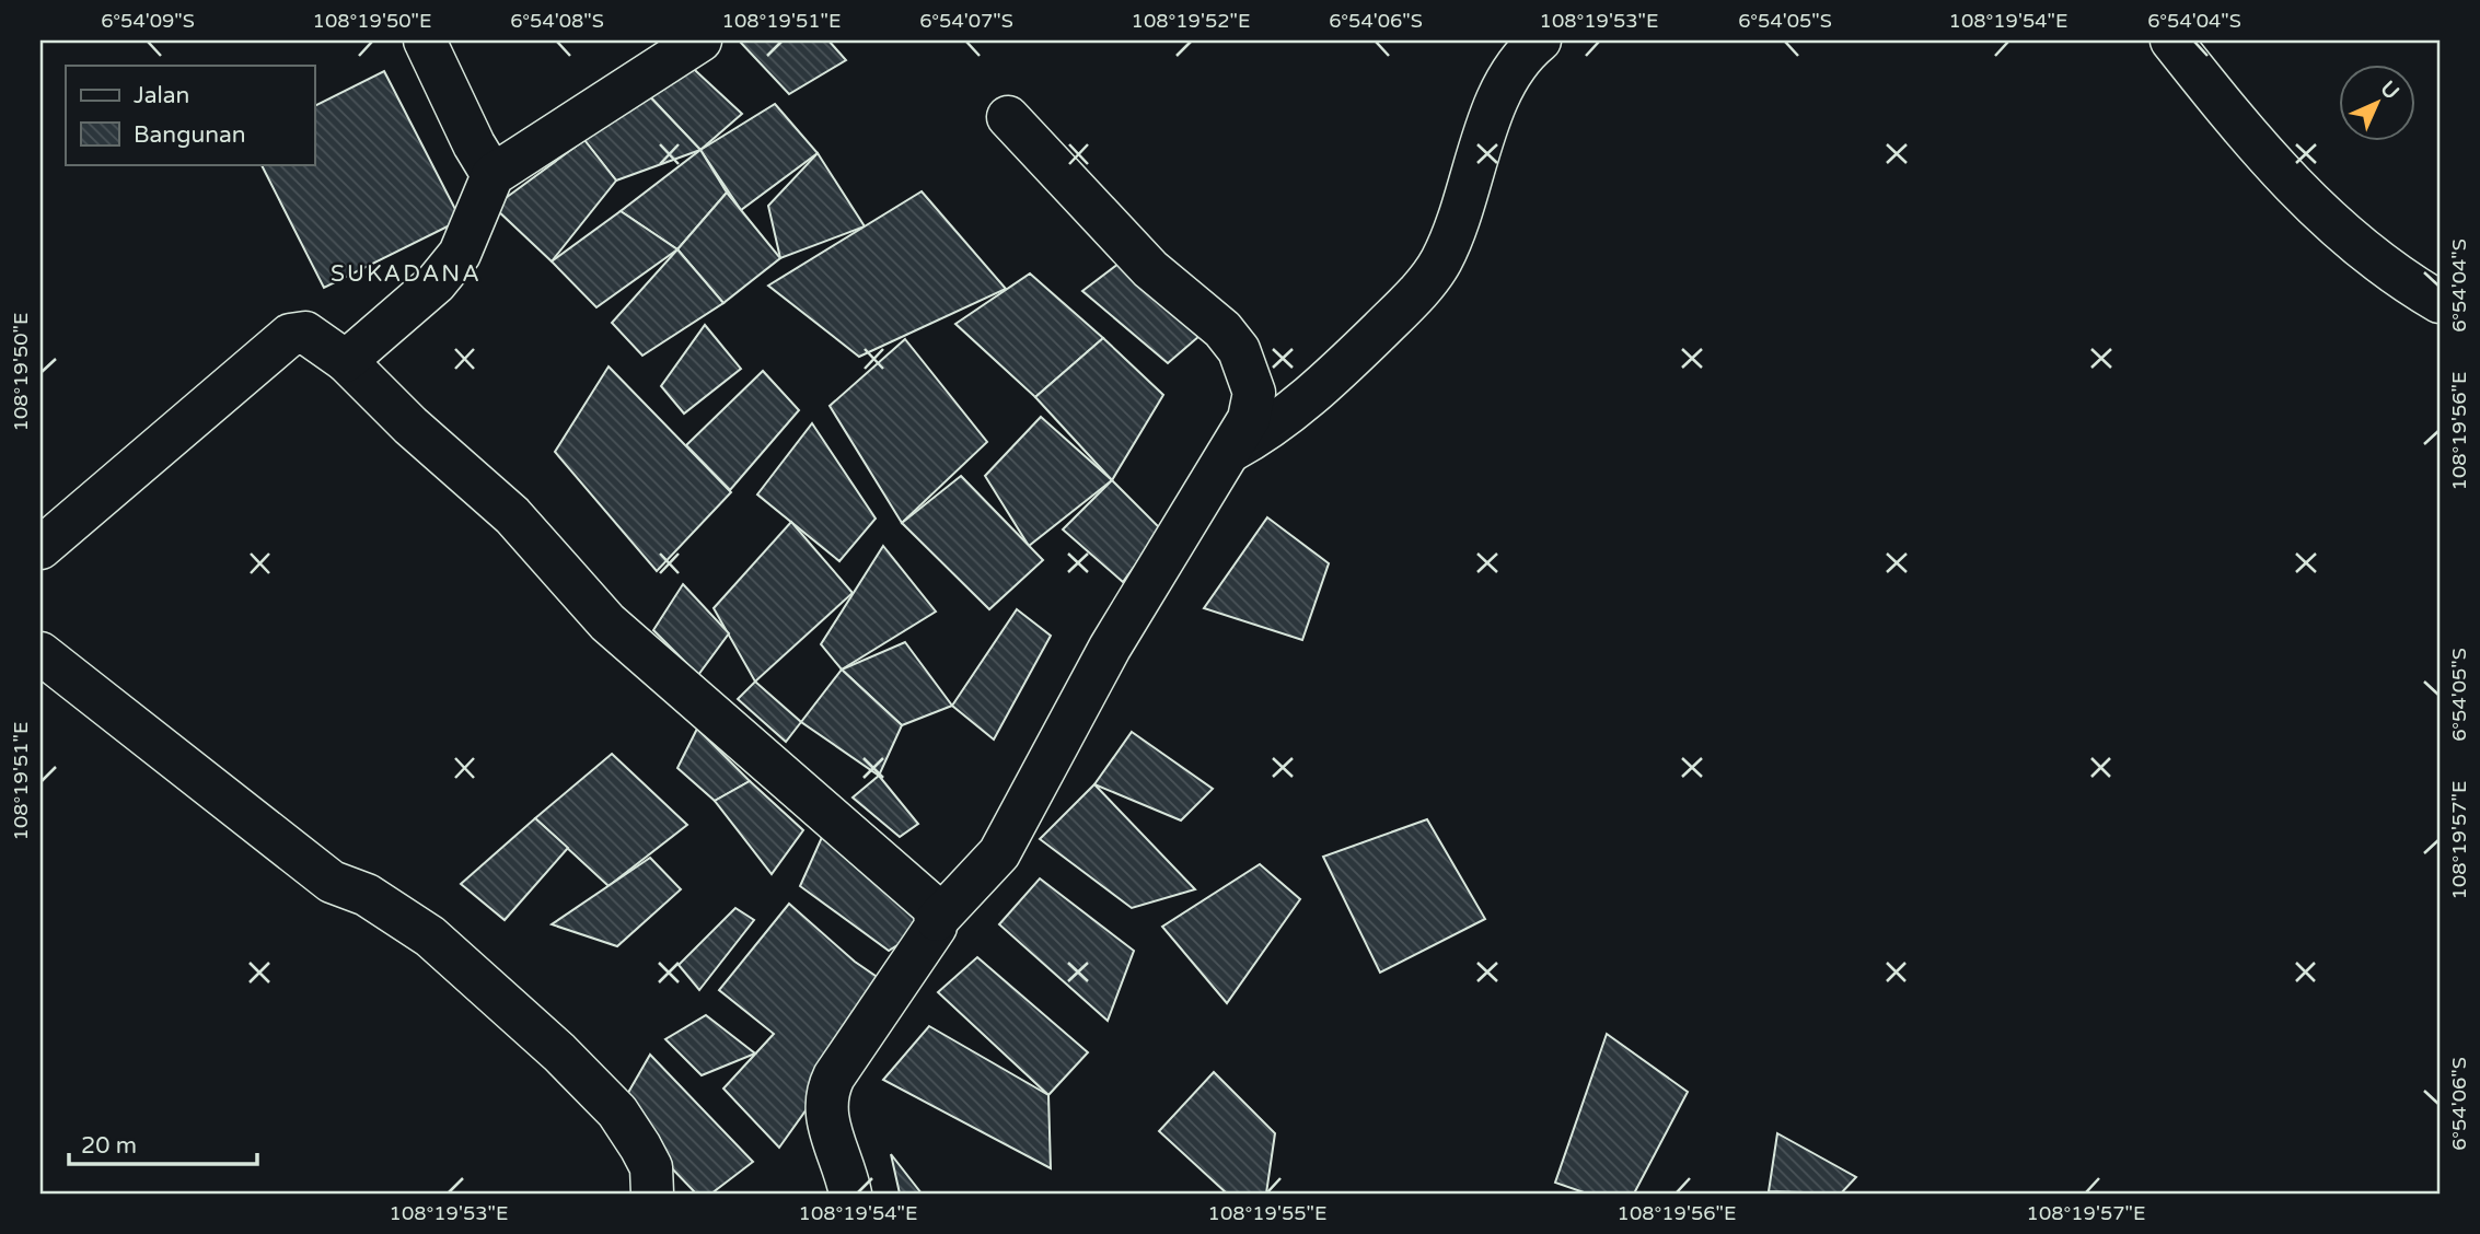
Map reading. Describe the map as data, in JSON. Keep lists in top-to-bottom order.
{
  "districts": ["SUKADANA"],
  "legend": ["Jalan", "Bangunan"],
  "scale_bar": "20 m",
  "north": "top right",
  "coordinates": [
    "6°54'09\"S",
    "108°19'50\"E",
    "6°54'08\"S",
    "108°19'51\"E",
    "6°54'07\"S",
    "108°19'52\"E",
    "6°54'06\"S",
    "108°19'53\"E",
    "6°54'05\"S",
    "108°19'54\"E",
    "6°54'04\"S",
    "108°19'56\"E",
    "108°19'57\"E",
    "108°19'55\"E"
  ]
}
